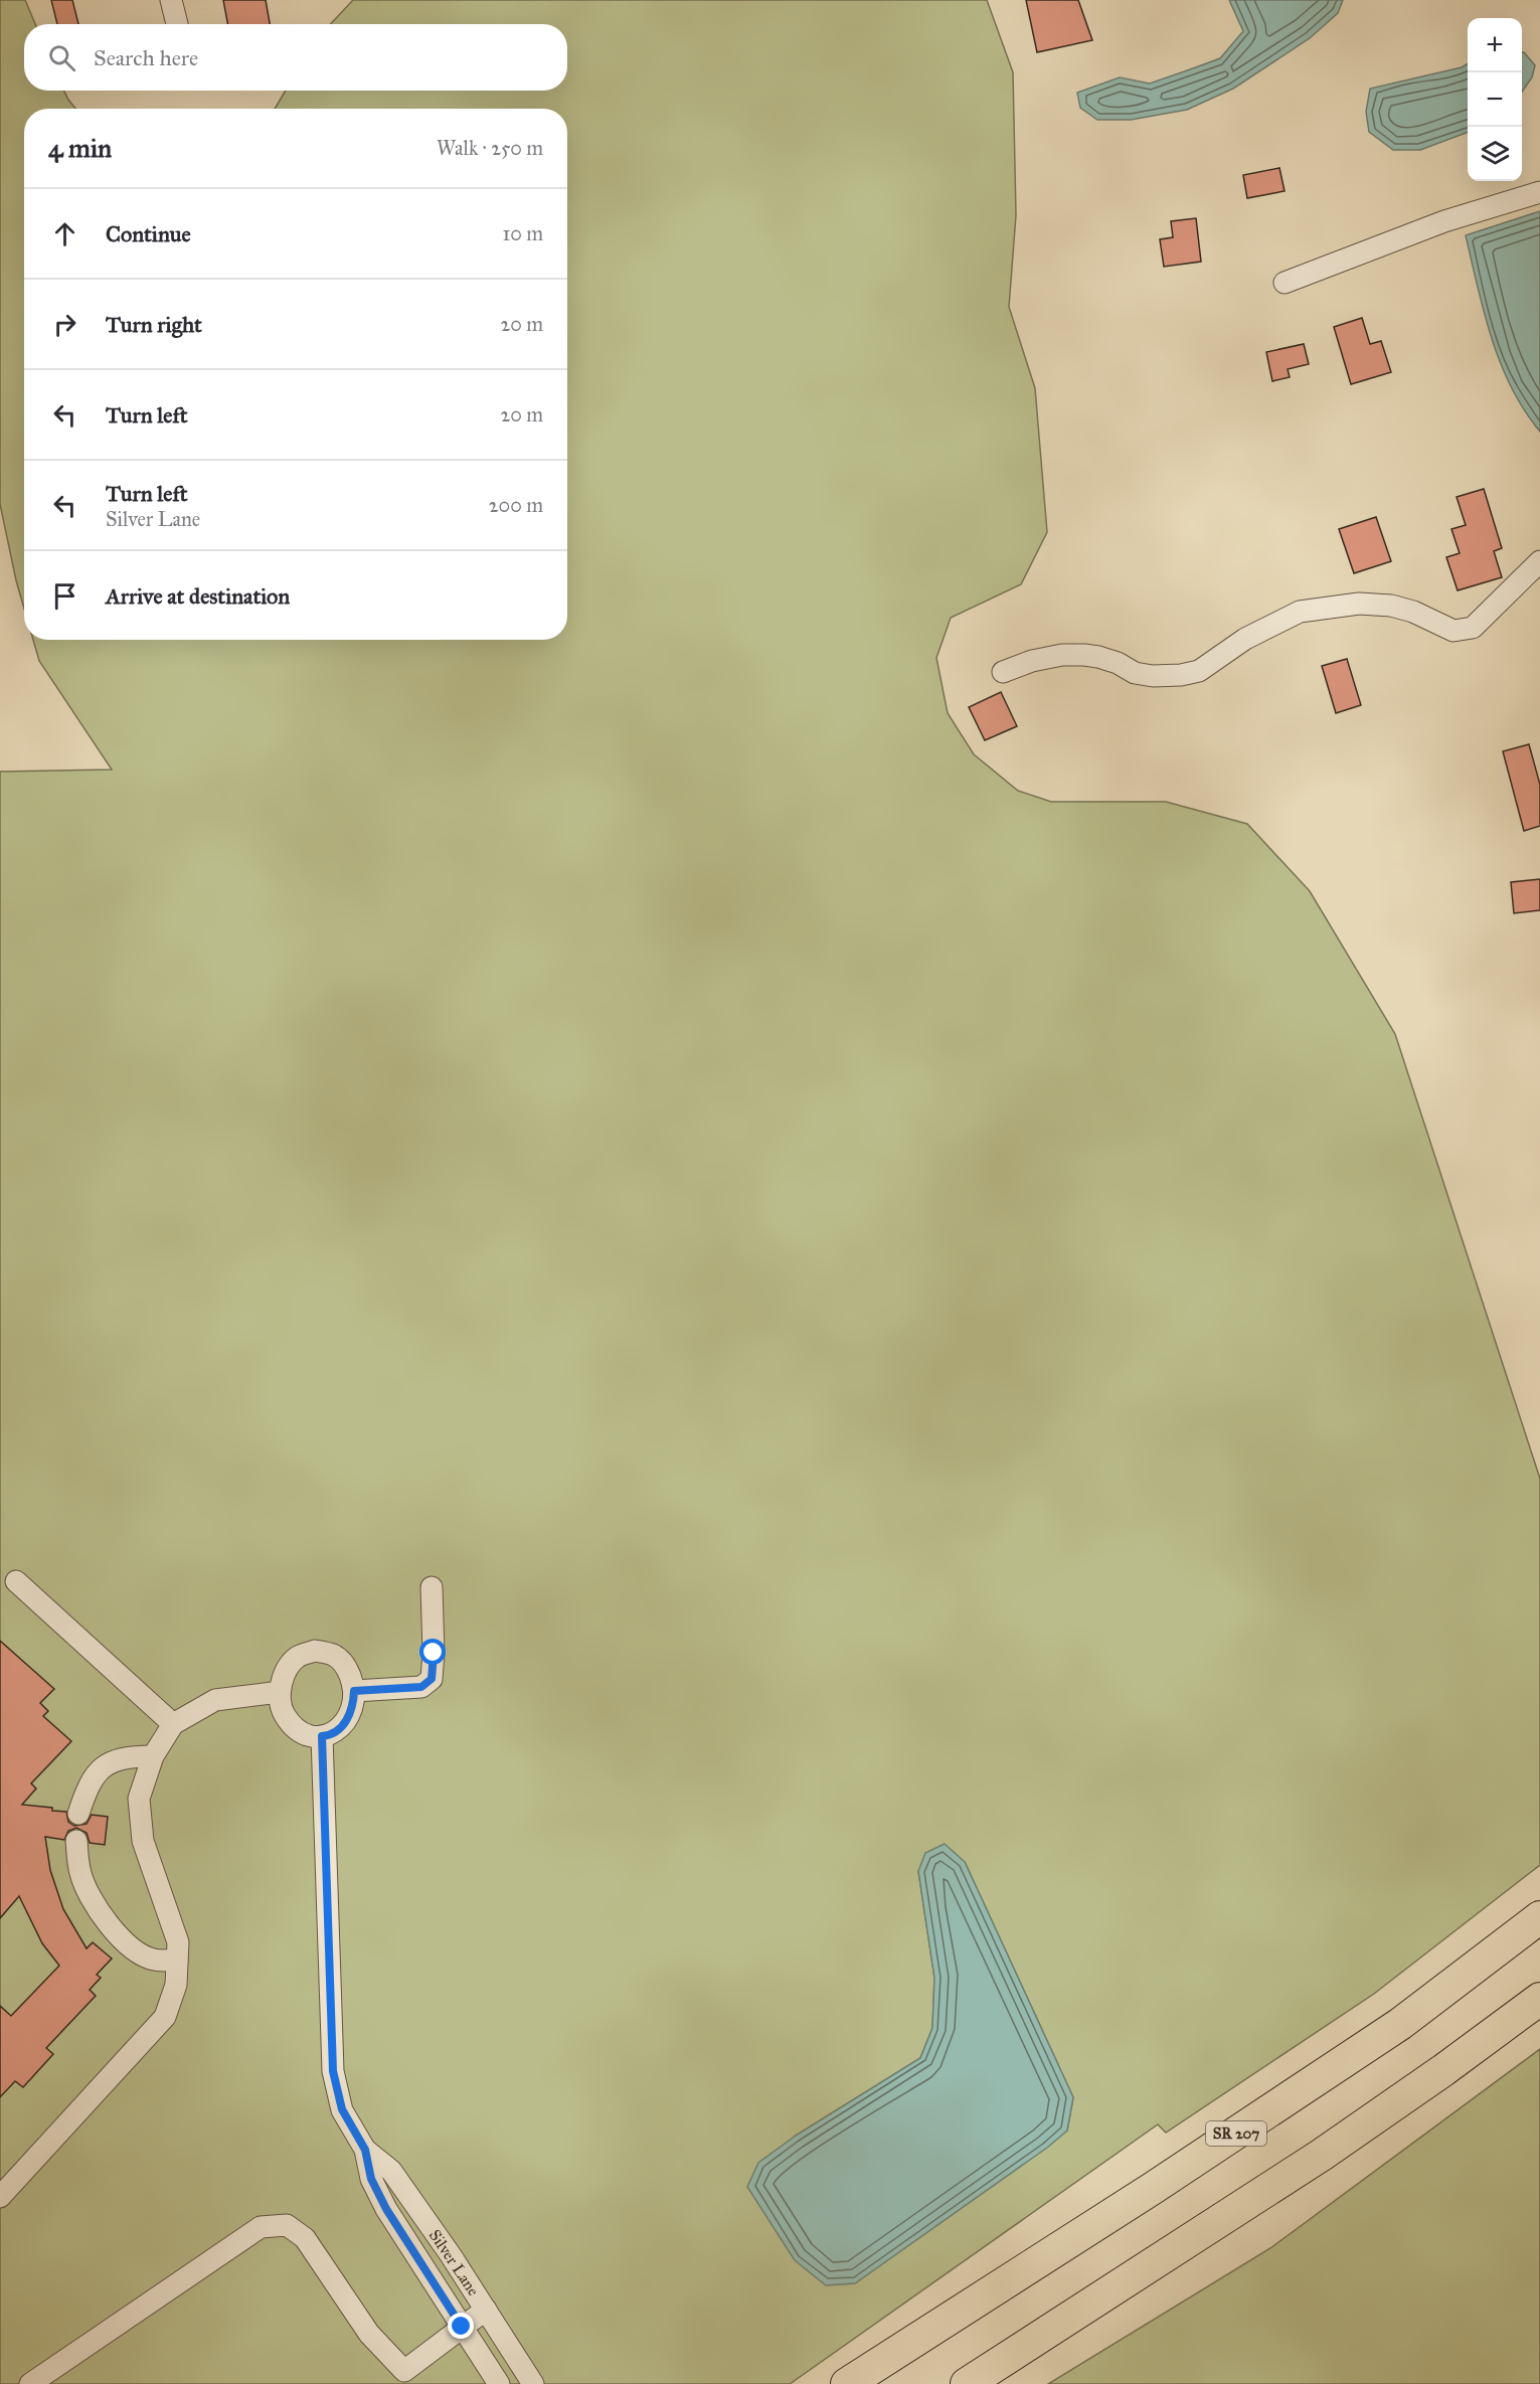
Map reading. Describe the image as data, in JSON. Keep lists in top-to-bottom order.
{
  "streets": {
    "highway": ["SR 207"],
    "street": ["Silver Lane"]
  },
  "page": {
    "map_buttons": ["+", "−"],
    "search": "Search here",
    "heading": ["4 min", "Walk · 250 m"],
    "list": [
      ["Continue", "10 m"],
      ["Turn right", "20 m"],
      ["Turn left", "20 m"],
      ["Turn left", "Silver Lane", "200 m"],
      "Arrive at destination"
    ]
  }
}
